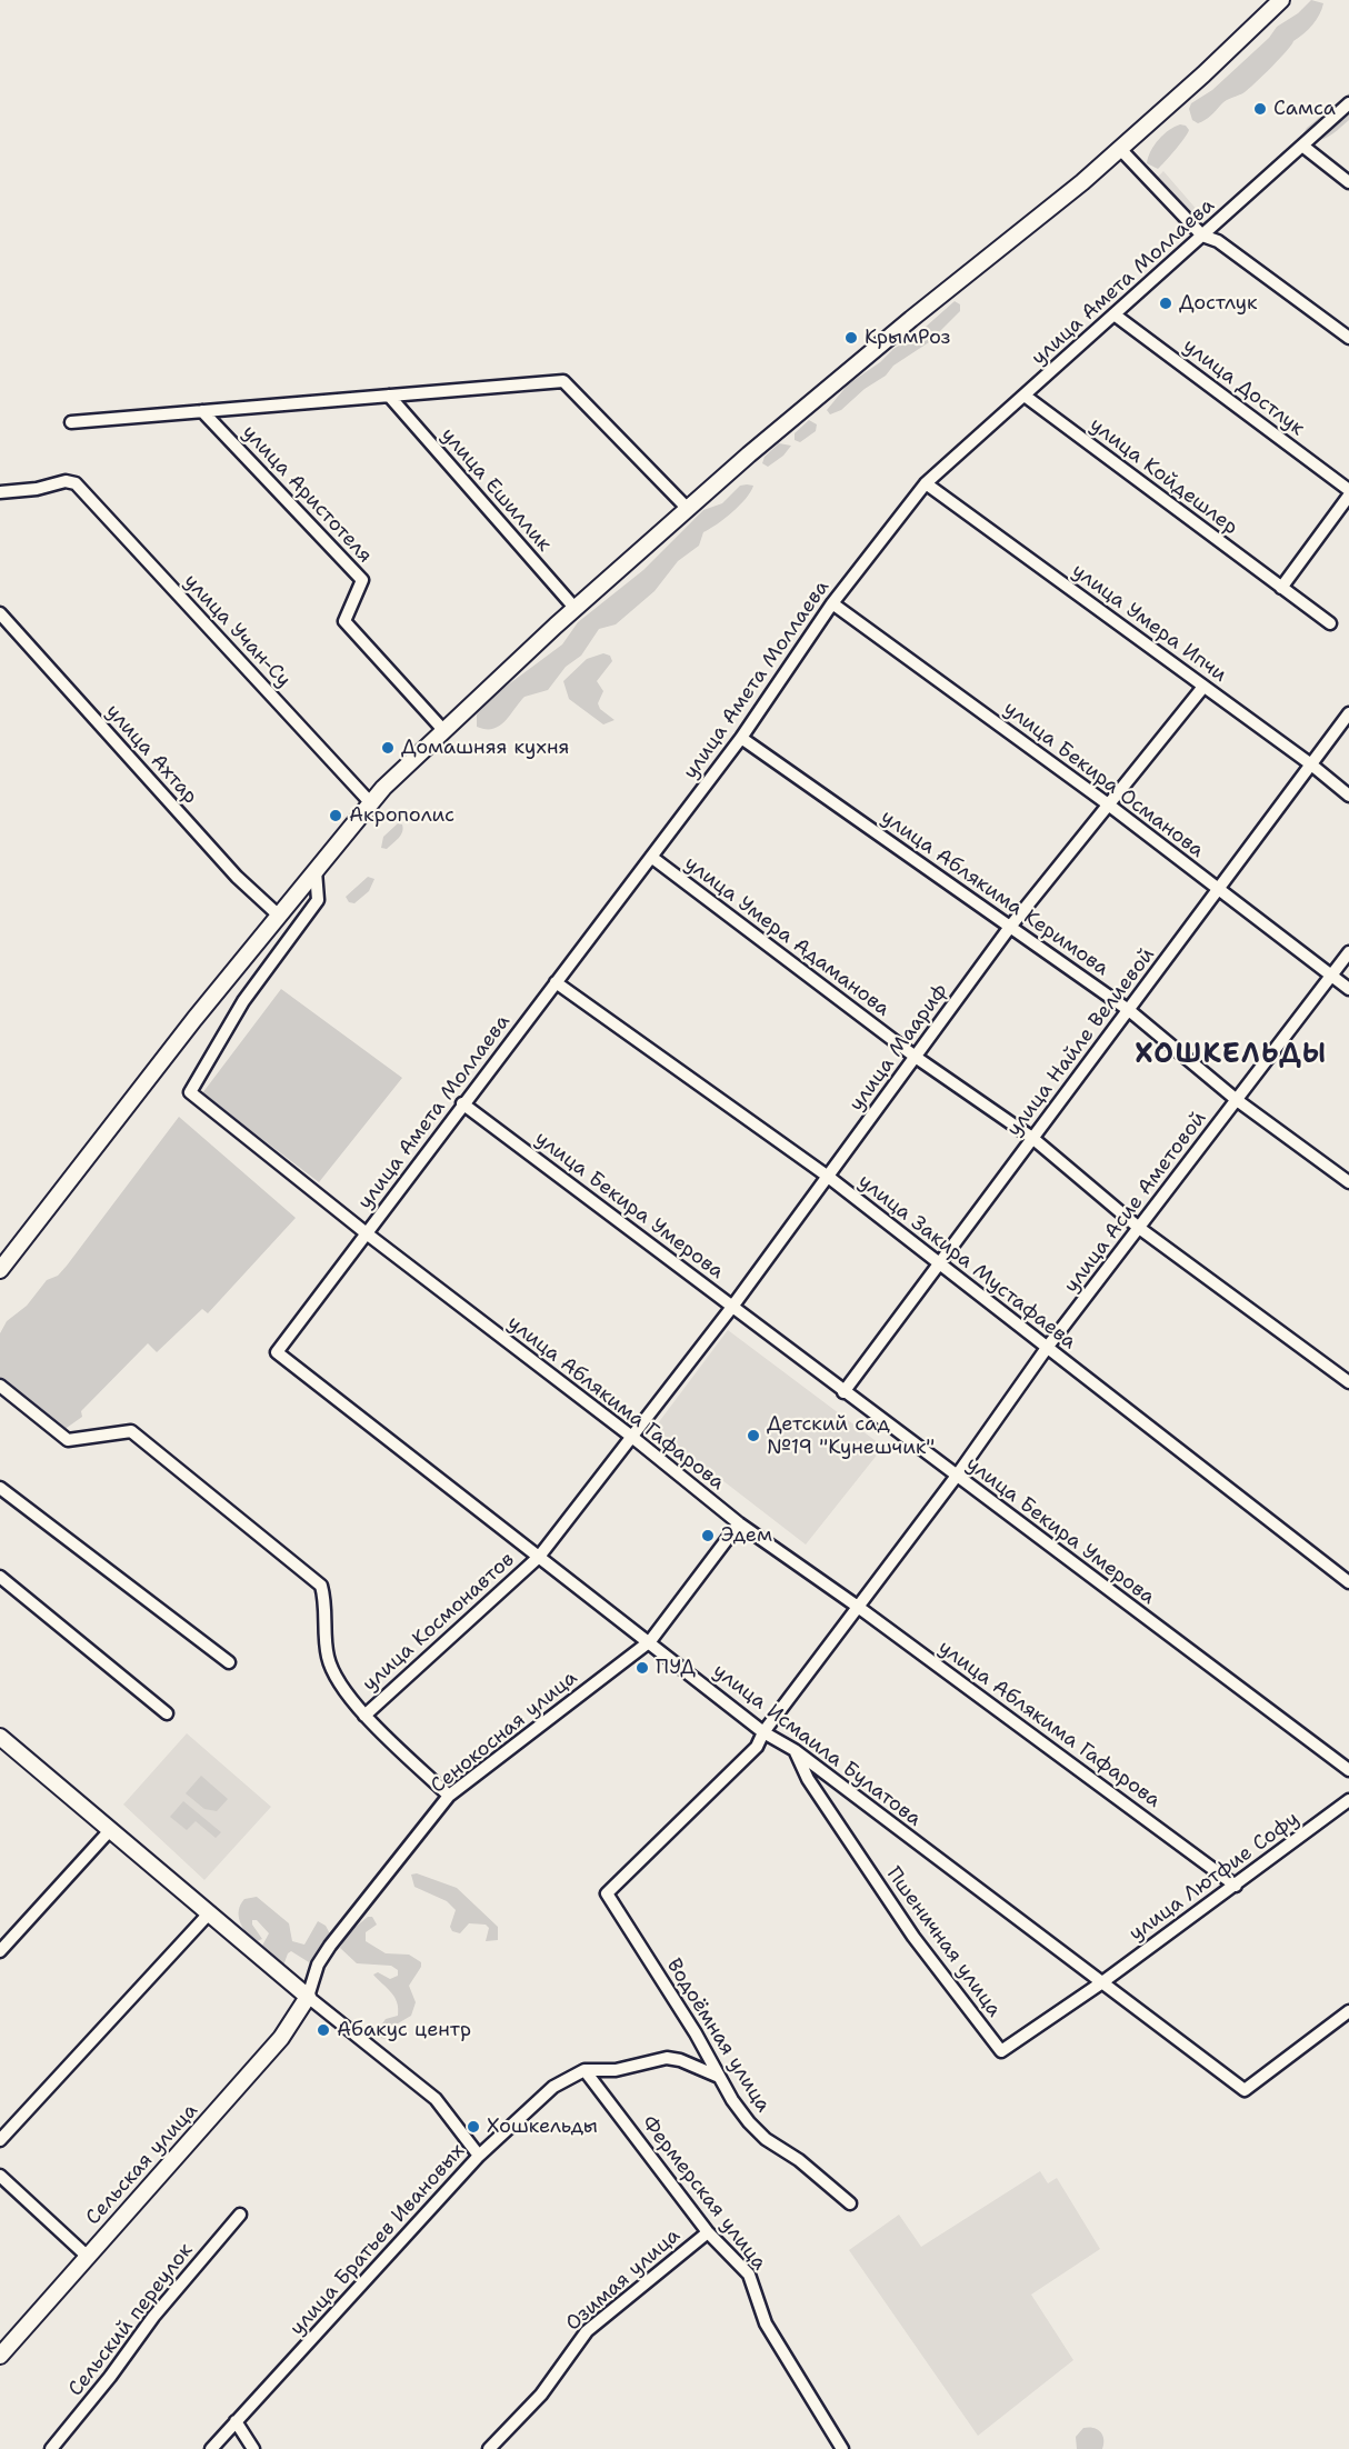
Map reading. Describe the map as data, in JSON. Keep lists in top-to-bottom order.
{
  "streets": {
    "main road": ["Сельская улица"],
    "street": [
      "улица Амета Моллаева",
      "улица Достлук",
      "улица Койдешлер",
      "улица Ешиллик",
      "улица Аристотеля",
      "улица Умера Ипчи",
      "улица Учан-Су",
      "улица Ахтар",
      "улица Бекира Османова",
      "улица Аблякима Керимова",
      "улица Умера Адаманова",
      "улица Найле Велиевой",
      "улица Маариф",
      "улица Асие Аметовой",
      "улица Бекира Умерова",
      "улица Закира Мустафаева",
      "улица Аблякима Гафарова",
      "улица Космонавтов",
      "Сенокосная улица",
      "улица Исмаила Булатова",
      "улица Лютфие Софу",
      "Пшеничная улица",
      "Водоёмная улица",
      "Фермерская улица",
      "улица Братьев Ивановых",
      "Озимая улица",
      "Сельский переулок"
    ]
  },
  "crossings": [
    ["улица Амета Моллаева", "улица Достлук"],
    ["улица Амета Моллаева", "улица Койдешлер"],
    ["улица Амета Моллаева", "улица Умера Ипчи"],
    ["улица Амета Моллаева", "улица Бекира Османова"],
    ["улица Амета Моллаева", "улица Аблякима Керимова"],
    ["улица Амета Моллаева", "улица Умера Адаманова"],
    ["улица Амета Моллаева", "улица Бекира Умерова"],
    ["улица Амета Моллаева", "улица Закира Мустафаева"],
    ["улица Амета Моллаева", "улица Аблякима Гафарова"],
    ["улица Амета Моллаева", "улица Исмаила Булатова"],
    ["улица Умера Ипчи", "улица Найле Велиевой"],
    ["улица Умера Ипчи", "улица Маариф"],
    ["улица Бекира Османова", "улица Найле Велиевой"],
    ["улица Бекира Османова", "улица Маариф"],
    ["улица Бекира Османова", "улица Асие Аметовой"],
    ["улица Аблякима Керимова", "улица Найле Велиевой"],
    ["улица Аблякима Керимова", "улица Маариф"],
    ["улица Аблякима Керимова", "улица Асие Аметовой"],
    ["улица Умера Адаманова", "улица Найле Велиевой"],
    ["улица Умера Адаманова", "улица Маариф"],
    ["улица Умера Адаманова", "улица Асие Аметовой"],
    ["улица Найле Велиевой", "улица Бекира Умерова"],
    ["улица Найле Велиевой", "улица Закира Мустафаева"],
    ["улица Маариф", "улица Бекира Умерова"],
    ["улица Маариф", "улица Закира Мустафаева"],
    ["улица Маариф", "улица Аблякима Гафарова"],
    ["улица Маариф", "улица Космонавтов"],
    ["улица Асие Аметовой", "улица Бекира Умерова"],
    ["улица Асие Аметовой", "улица Закира Мустафаева"],
    ["улица Асие Аметовой", "улица Аблякима Гафарова"],
    ["улица Асие Аметовой", "улица Исмаила Булатова"],
    ["улица Асие Аметовой", "Водоёмная улица"],
    ["улица Аблякима Гафарова", "улица Космонавтов"],
    ["улица Аблякима Гафарова", "улица Лютфие Софу"],
    ["улица Космонавтов", "улица Исмаила Булатова"],
    ["Сенокосная улица", "улица Исмаила Булатова"],
    ["Сенокосная улица", "Сельская улица"],
    ["улица Исмаила Булатова", "улица Лютфие Софу"],
    ["улица Исмаила Булатова", "Пшеничная улица"],
    ["улица Исмаила Булатова", "Водоёмная улица"],
    ["улица Лютфие Софу", "Пшеничная улица"],
    ["Фермерская улица", "улица Братьев Ивановых"],
    ["Фермерская улица", "Озимая улица"]
  ],
  "districts": ["ХОШКЕЛЬДЫ"],
  "places": [
    "Самса",
    "Достлук",
    "КрымРоз",
    "Домашняя кухня",
    "Акрополис",
    "Детский сад №19 \"Кунешчик\"",
    "Эдем",
    "ПУД",
    "Абакус центр",
    "Хошкельды"
  ]
}
